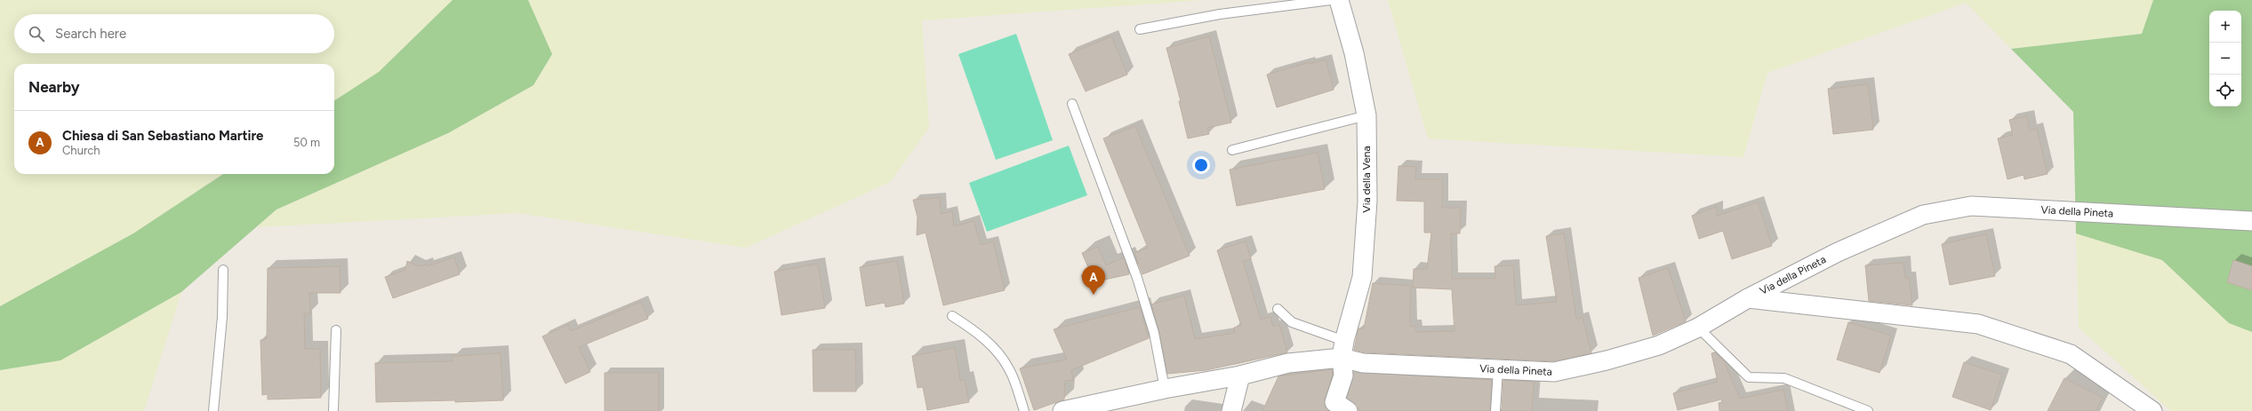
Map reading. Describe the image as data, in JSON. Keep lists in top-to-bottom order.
{
  "streets": {
    "street": ["Via della Vena", "Via della Pineta"]
  },
  "crossings": [
    ["Via della Vena", "Via della Pineta"]
  ],
  "page": {
    "map_buttons": ["+", "−"],
    "search": "Search here",
    "heading": "Nearby",
    "list": [
      {
        "mark": "A",
        "name": "Chiesa di San Sebastiano Martire",
        "note": "Church",
        "value": "50 m"
      }
    ],
    "pins": "A"
  }
}
